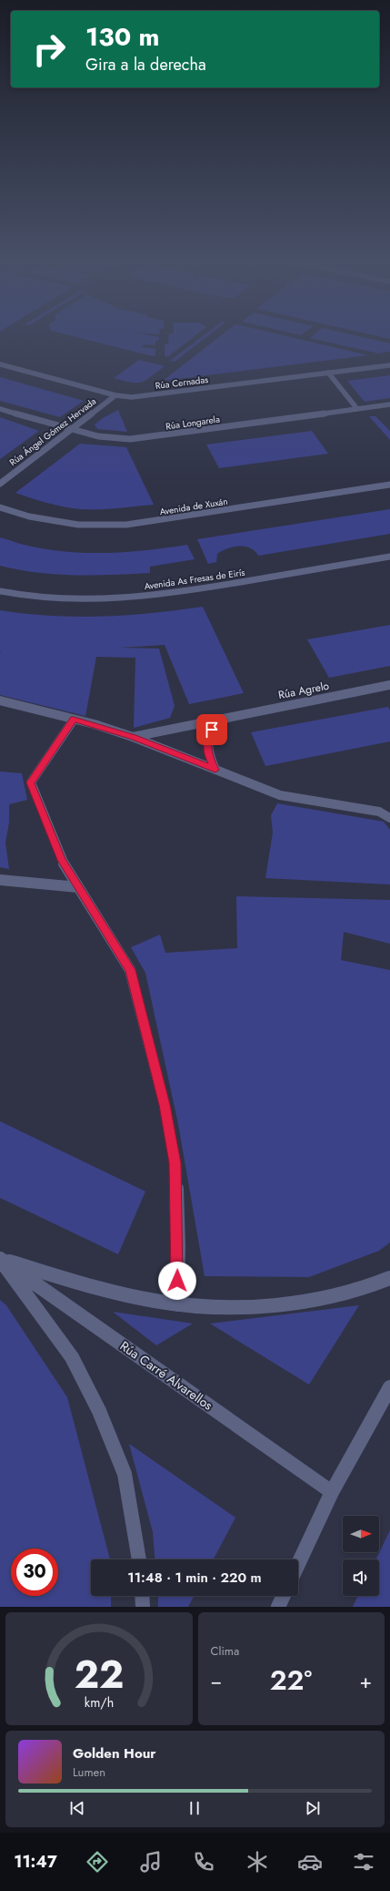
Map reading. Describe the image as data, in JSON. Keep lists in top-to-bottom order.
{
  "streets": {
    "street": [
      "Rúa Cernadas",
      "Rúa Longarela",
      "Rúa Ángel Gómez Hervada",
      "Avenida de Xuxán",
      "Avenida As Fresas de Eirís",
      "Rúa Agrelo",
      "Rúa Carré Alvarellos"
    ]
  },
  "crossings": [
    ["Rúa Cernadas", "Rúa Ángel Gómez Hervada"],
    ["Rúa Longarela", "Rúa Ángel Gómez Hervada"]
  ],
  "north": "right",
  "page": {
    "turn": ["130 m", "Gira a la derecha"],
    "limit": "30",
    "trip": "11:48 · 1 min · 220 m",
    "tile": "Clima",
    "heat": ["−", "22°", "+"],
    "song": ["Golden Hour", "Lumen"],
    "tabs": "11:47",
    "gauge": ["22", "km/h"]
  }
}
